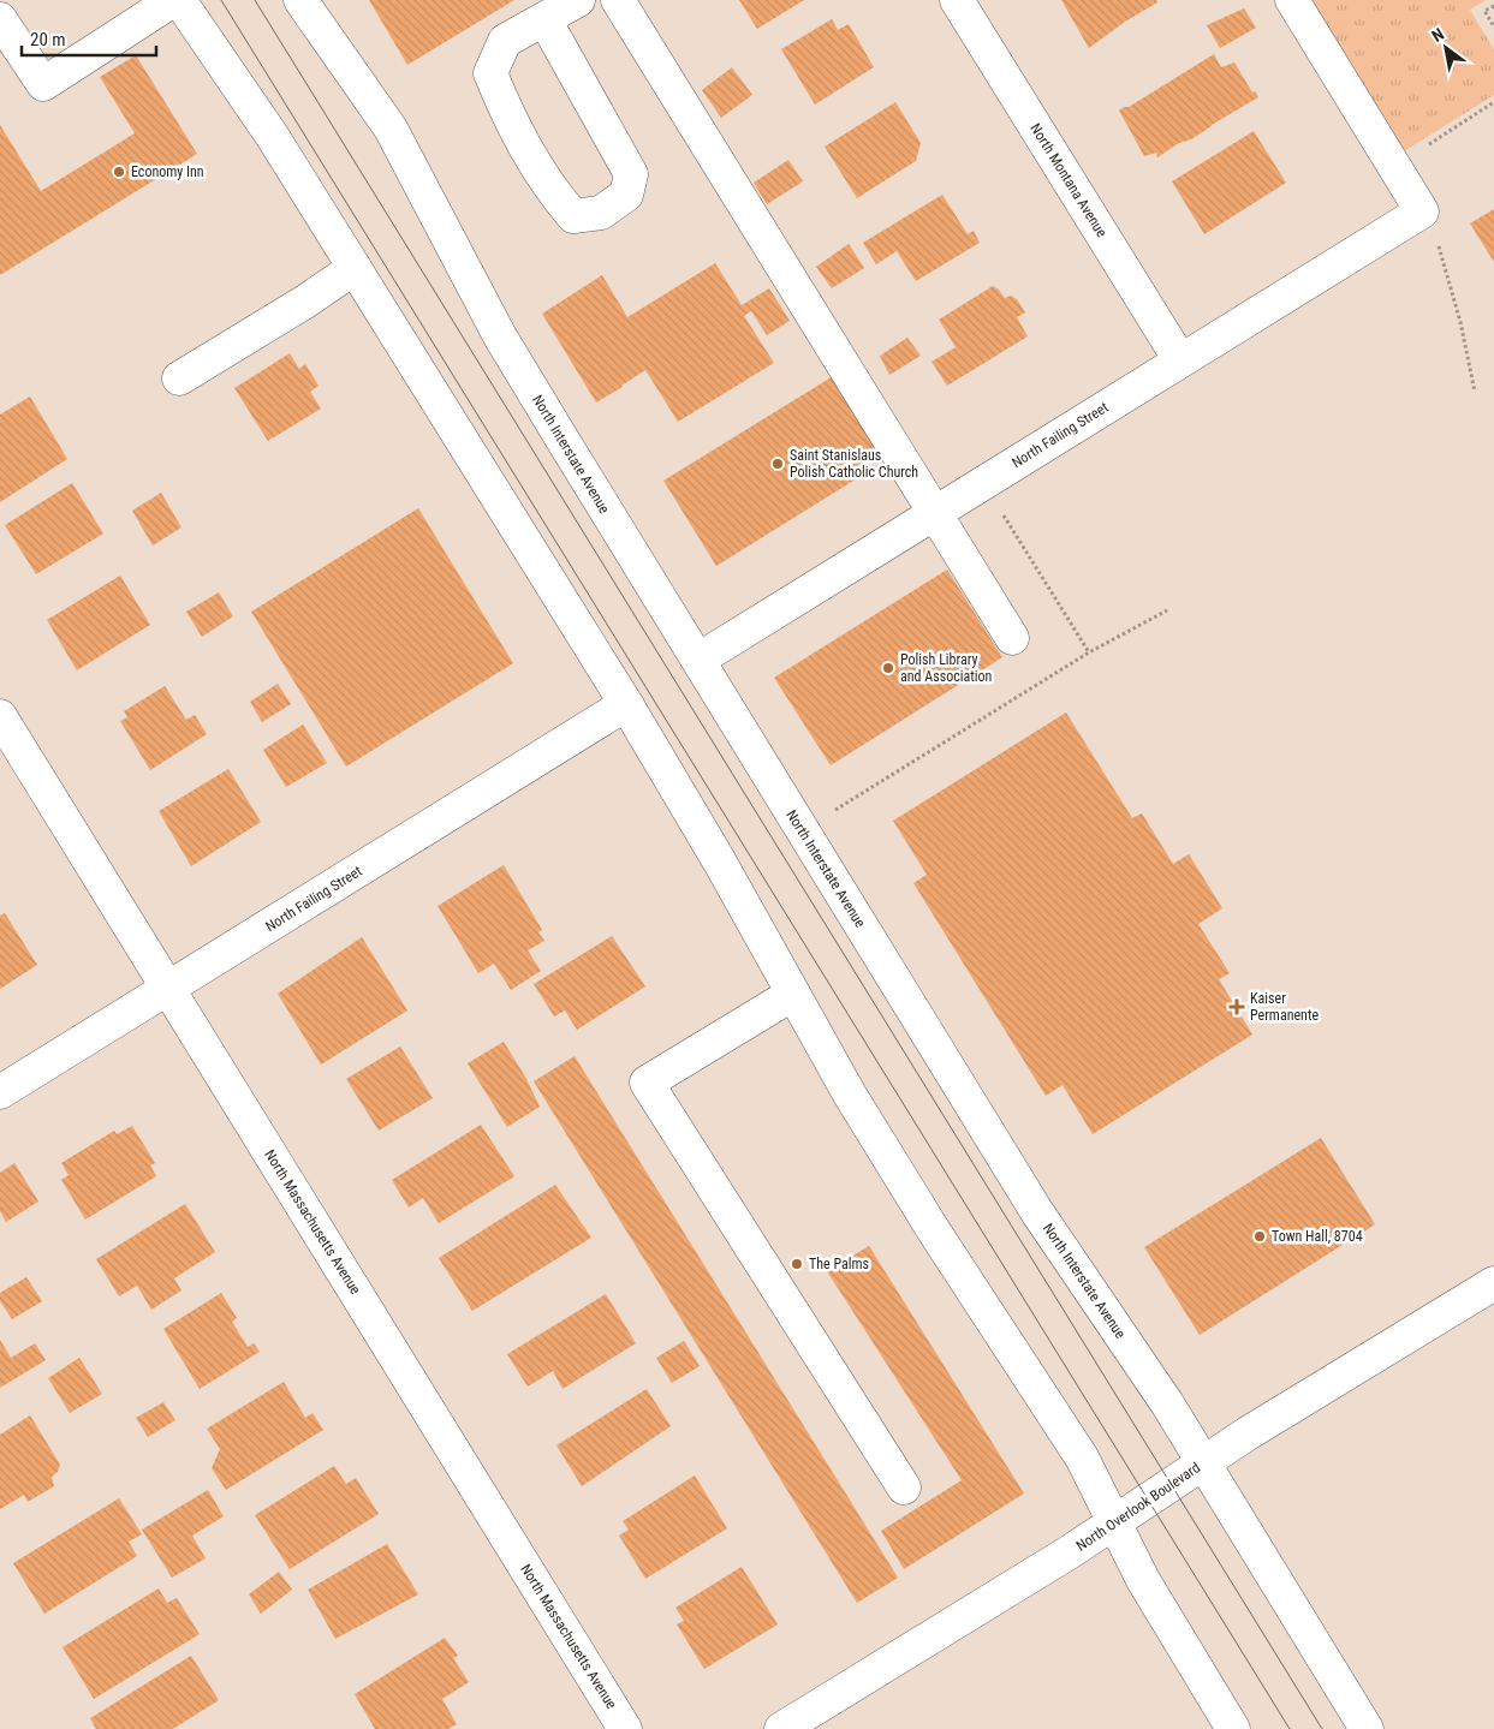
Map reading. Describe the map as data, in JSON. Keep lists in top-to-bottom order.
{
  "streets": {
    "street": [
      "North Montana Avenue",
      "North Failing Street",
      "North Interstate Avenue",
      "North Massachusetts Avenue",
      "North Overlook Boulevard"
    ]
  },
  "crossings": [
    ["North Montana Avenue", "North Failing Street"],
    ["North Failing Street", "North Interstate Avenue"],
    ["North Failing Street", "North Massachusetts Avenue"],
    ["North Interstate Avenue", "North Overlook Boulevard"]
  ],
  "places": {
    "other": [
      "Economy Inn",
      "Saint Stanislaus Polish Catholic Church",
      "Polish Library and Association",
      "Town Hall, 8704",
      "The Palms"
    ],
    "health": ["Kaiser Permanente"]
  },
  "scale_bar": "20 m",
  "north": "top left"
}
